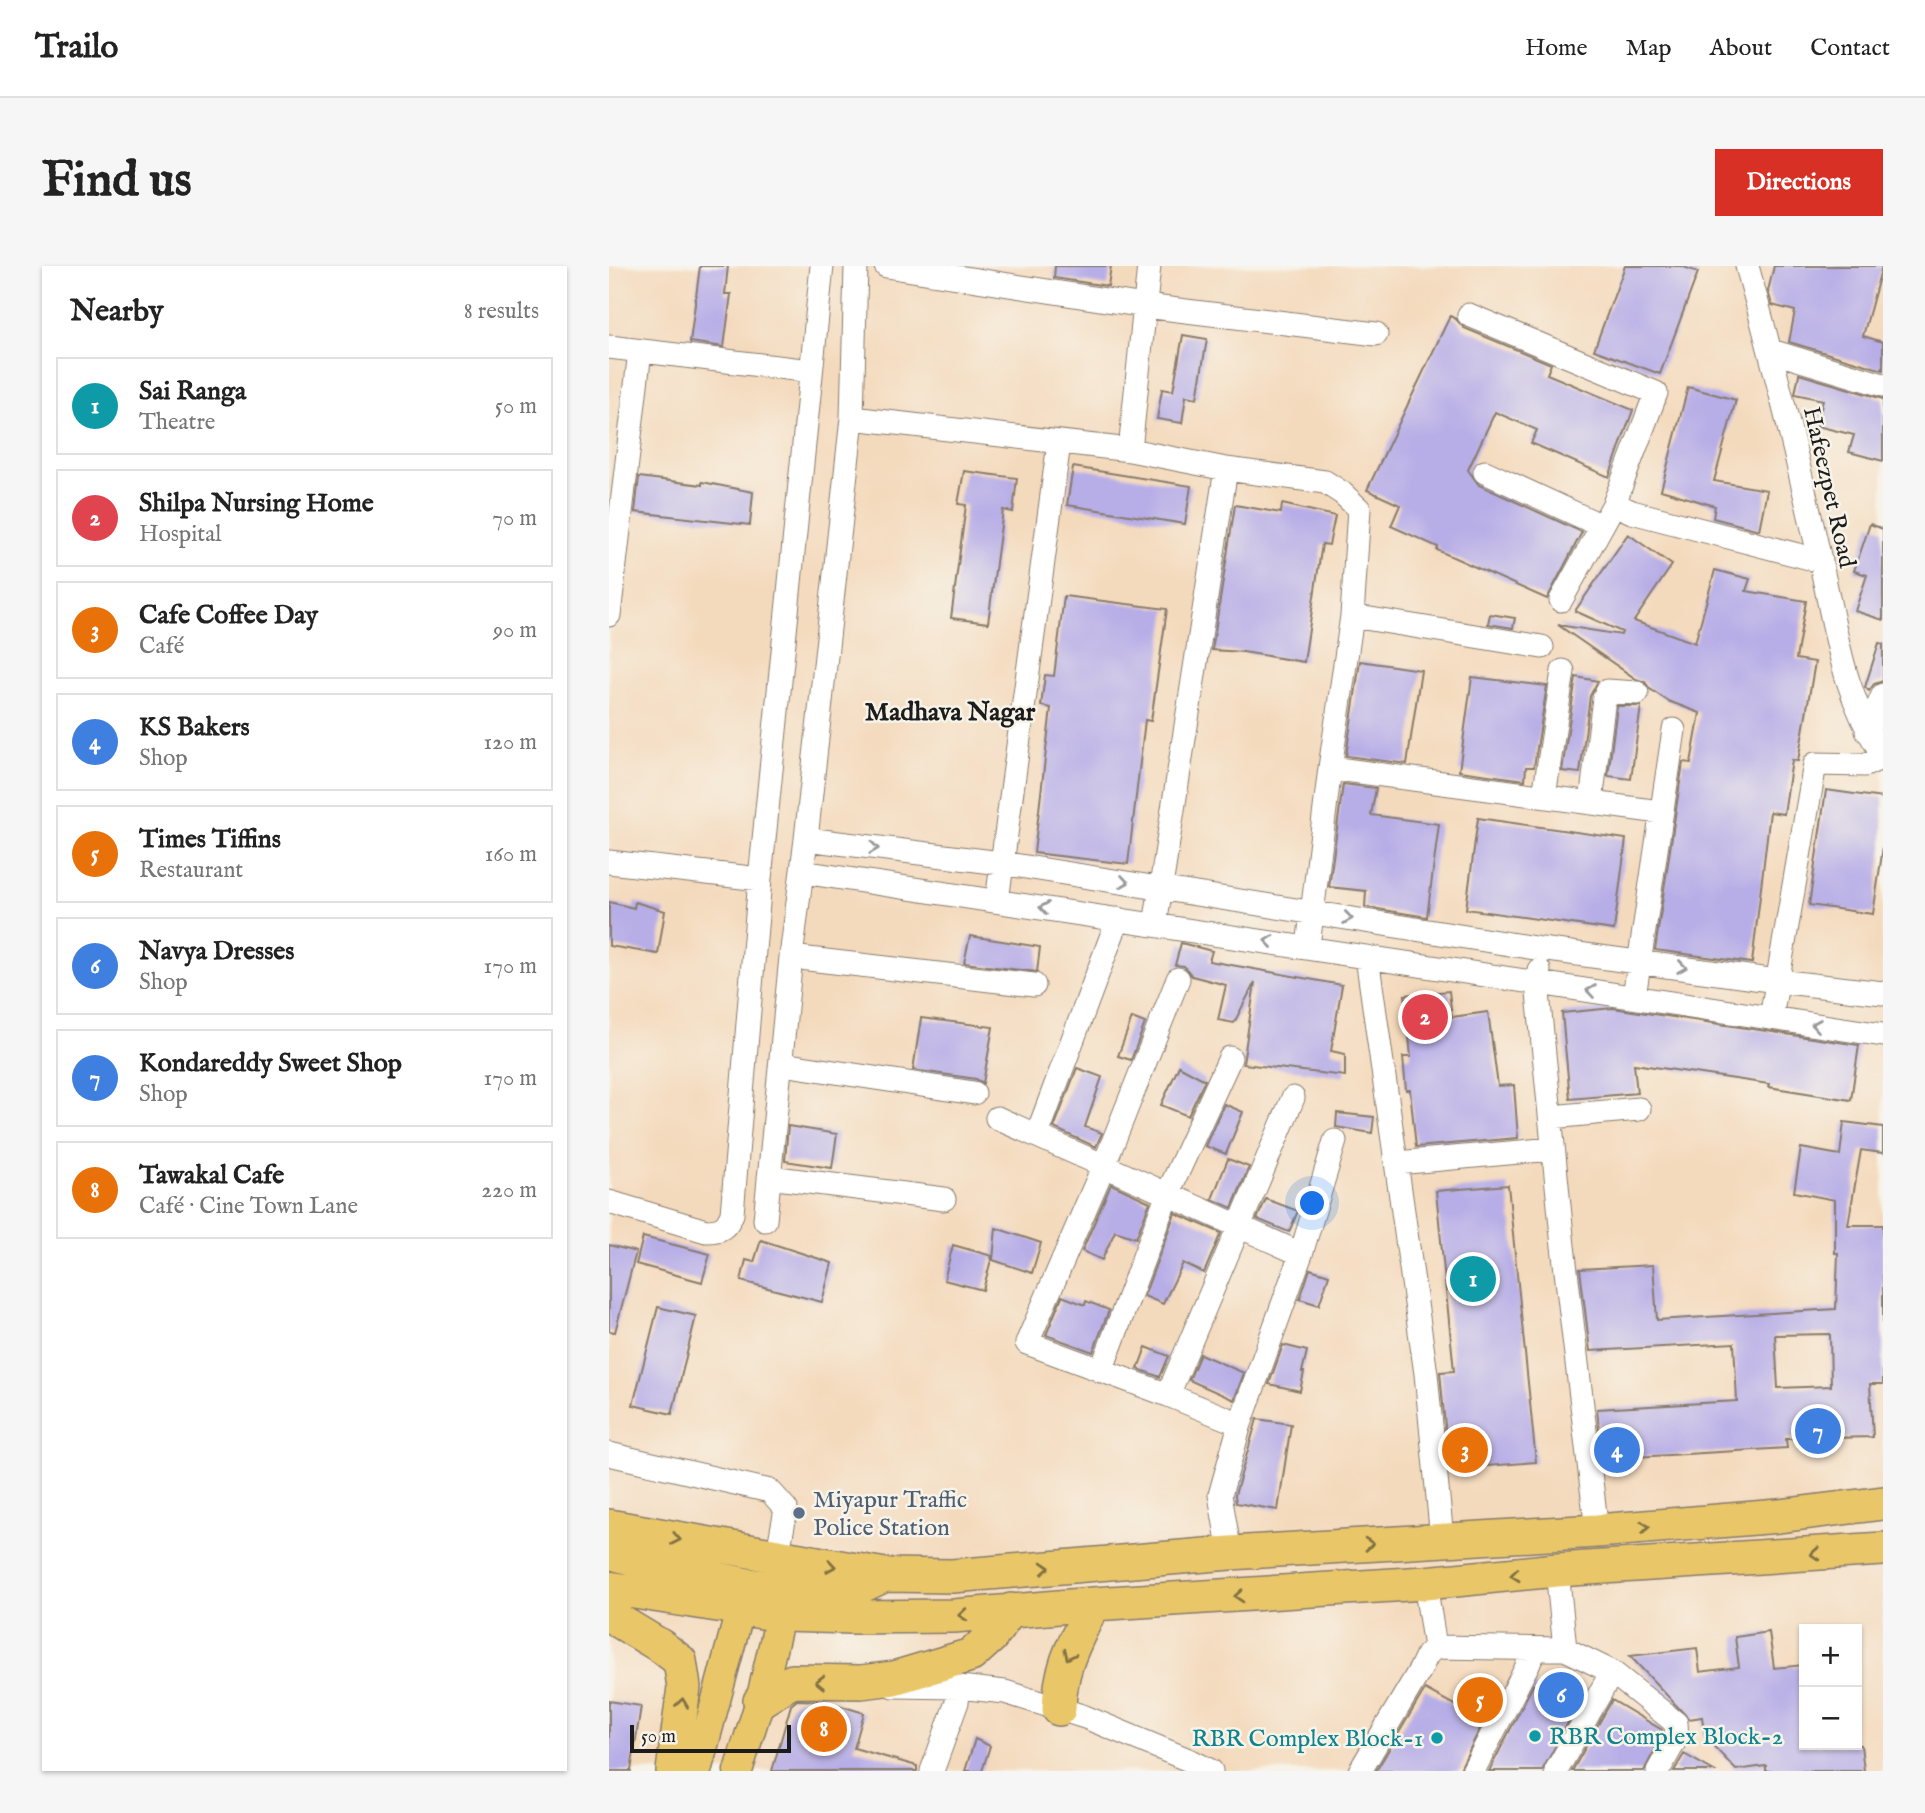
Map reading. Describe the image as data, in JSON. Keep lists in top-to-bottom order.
{
  "streets": {
    "street": ["Hafeezpet Road"]
  },
  "districts": ["Madhava Nagar"],
  "places": ["Miyapur Traffic Police Station", "RBR Complex Block-2", "RBR Complex Block-1"],
  "scale_bar": "50 m",
  "page": {
    "header": "Trailo",
    "nav": [
      "Home",
      "Map",
      "About",
      "Contact"
    ],
    "buttons": "Directions",
    "title": "Find us",
    "heading": ["Nearby", "8 results"],
    "list": [
      {
        "mark": "1",
        "name": "Sai Ranga",
        "note": "Theatre",
        "value": "50 m"
      },
      {
        "mark": "2",
        "name": "Shilpa Nursing Home",
        "note": "Hospital",
        "value": "70 m"
      },
      {
        "mark": "3",
        "name": "Cafe Coffee Day",
        "note": "Café",
        "value": "90 m"
      },
      {
        "mark": "4",
        "name": "KS Bakers",
        "note": "Shop",
        "value": "120 m"
      },
      {
        "mark": "5",
        "name": "Times Tiffins",
        "note": "Restaurant",
        "value": "160 m"
      },
      {
        "mark": "6",
        "name": "Navya Dresses",
        "note": "Shop",
        "value": "170 m"
      },
      {
        "mark": "7",
        "name": "Kondareddy Sweet Shop",
        "note": "Shop",
        "value": "170 m"
      },
      {
        "mark": "8",
        "name": "Tawakal Cafe",
        "note": "Café · Cine Town Lane",
        "value": "220 m"
      }
    ],
    "pins": [
      "2",
      "1",
      "7",
      "3",
      "4",
      "6",
      "5",
      "8"
    ],
    "map_buttons": ["+", "−"],
    "scale": "50 m"
  }
}
